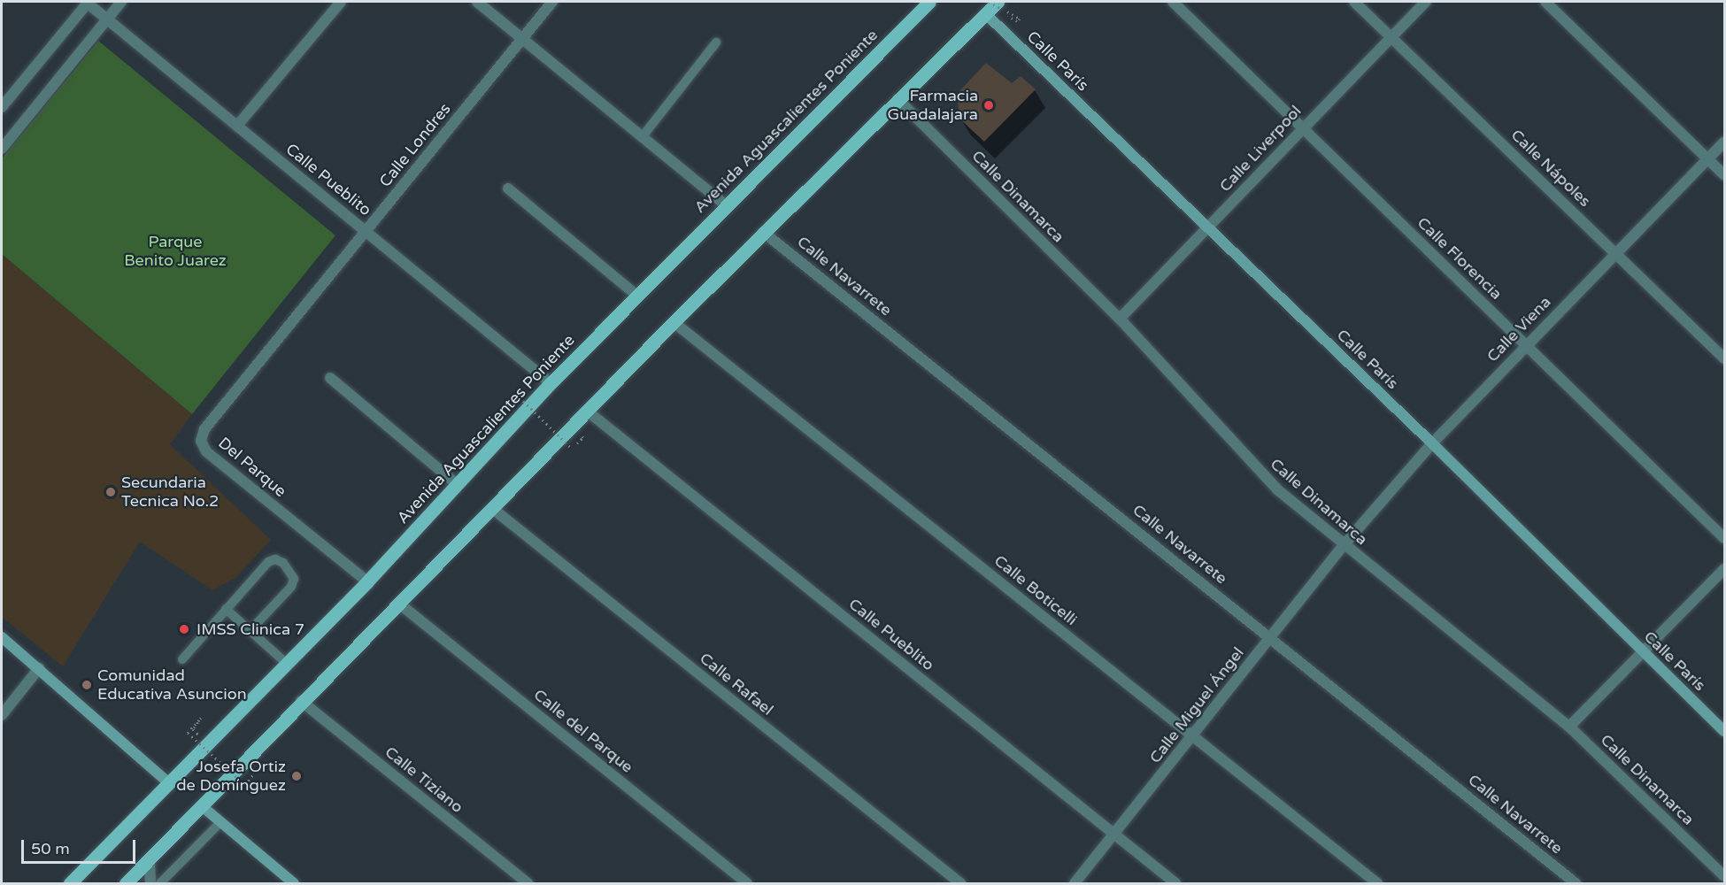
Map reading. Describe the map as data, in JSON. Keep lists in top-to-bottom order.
{
  "streets": {
    "main road": ["Avenida Aguascalientes Poniente"],
    "street": [
      "Calle París",
      "Calle Londres",
      "Calle Liverpool",
      "Calle Nápoles",
      "Calle Pueblito",
      "Calle Dinamarca",
      "Calle Florencia",
      "Calle Navarrete",
      "Calle Viena",
      "Del Parque",
      "Calle Boticelli",
      "Calle Rafael",
      "Calle Miguel Ángel",
      "Calle del Parque",
      "Calle Tiziano"
    ]
  },
  "crossings": [
    ["Calle París", "Calle Liverpool"],
    ["Calle París", "Calle Viena"],
    ["Avenida Aguascalientes Poniente", "Calle Pueblito"],
    ["Avenida Aguascalientes Poniente", "Del Parque"],
    ["Calle Londres", "Calle Pueblito"],
    ["Calle Londres", "Del Parque"],
    ["Calle Liverpool", "Calle Nápoles"],
    ["Calle Liverpool", "Calle Dinamarca"],
    ["Calle Liverpool", "Calle Florencia"],
    ["Calle Nápoles", "Calle Viena"],
    ["Calle Pueblito", "Calle Miguel Ángel"],
    ["Calle Dinamarca", "Calle Viena"],
    ["Calle Dinamarca", "Calle Miguel Ángel"],
    ["Calle Florencia", "Calle Viena"],
    ["Calle Navarrete", "Calle Miguel Ángel"],
    ["Calle Viena", "Calle Miguel Ángel"],
    ["Calle Boticelli", "Calle Miguel Ángel"]
  ],
  "parks": ["Parque Benito Juarez"],
  "places": [
    "Farmacia Guadalajara",
    "Secundaria Tecnica No.2",
    "IMSS Clinica 7",
    "Comunidad Educativa Asuncion",
    "Josefa Ortiz de Domínguez"
  ],
  "scale_bar": "50 m"
}
